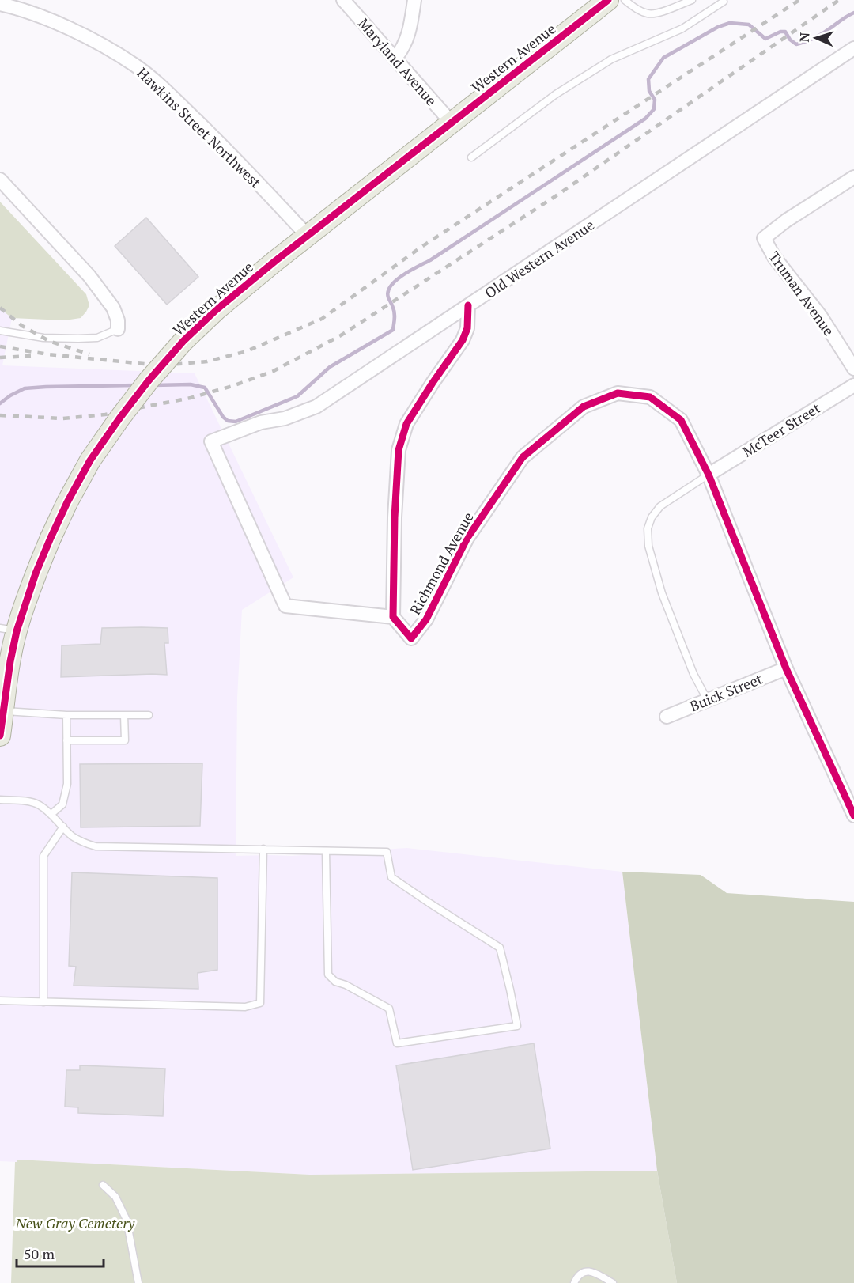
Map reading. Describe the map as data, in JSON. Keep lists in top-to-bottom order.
{
  "streets": {
    "main road": ["Western Avenue"],
    "street": [
      "Maryland Avenue",
      "Hawkins Street Northwest",
      "Old Western Avenue",
      "Truman Avenue",
      "McTeer Street",
      "Richmond Avenue",
      "Buick Street"
    ]
  },
  "crossings": [
    ["Western Avenue", "Maryland Avenue"],
    ["Western Avenue", "Hawkins Street Northwest"],
    ["Old Western Avenue", "Richmond Avenue"],
    ["McTeer Street", "Richmond Avenue"],
    ["Richmond Avenue", "Buick Street"]
  ],
  "parks": ["New Gray Cemetery"],
  "scale_bar": "50 m",
  "north": "left"
}
